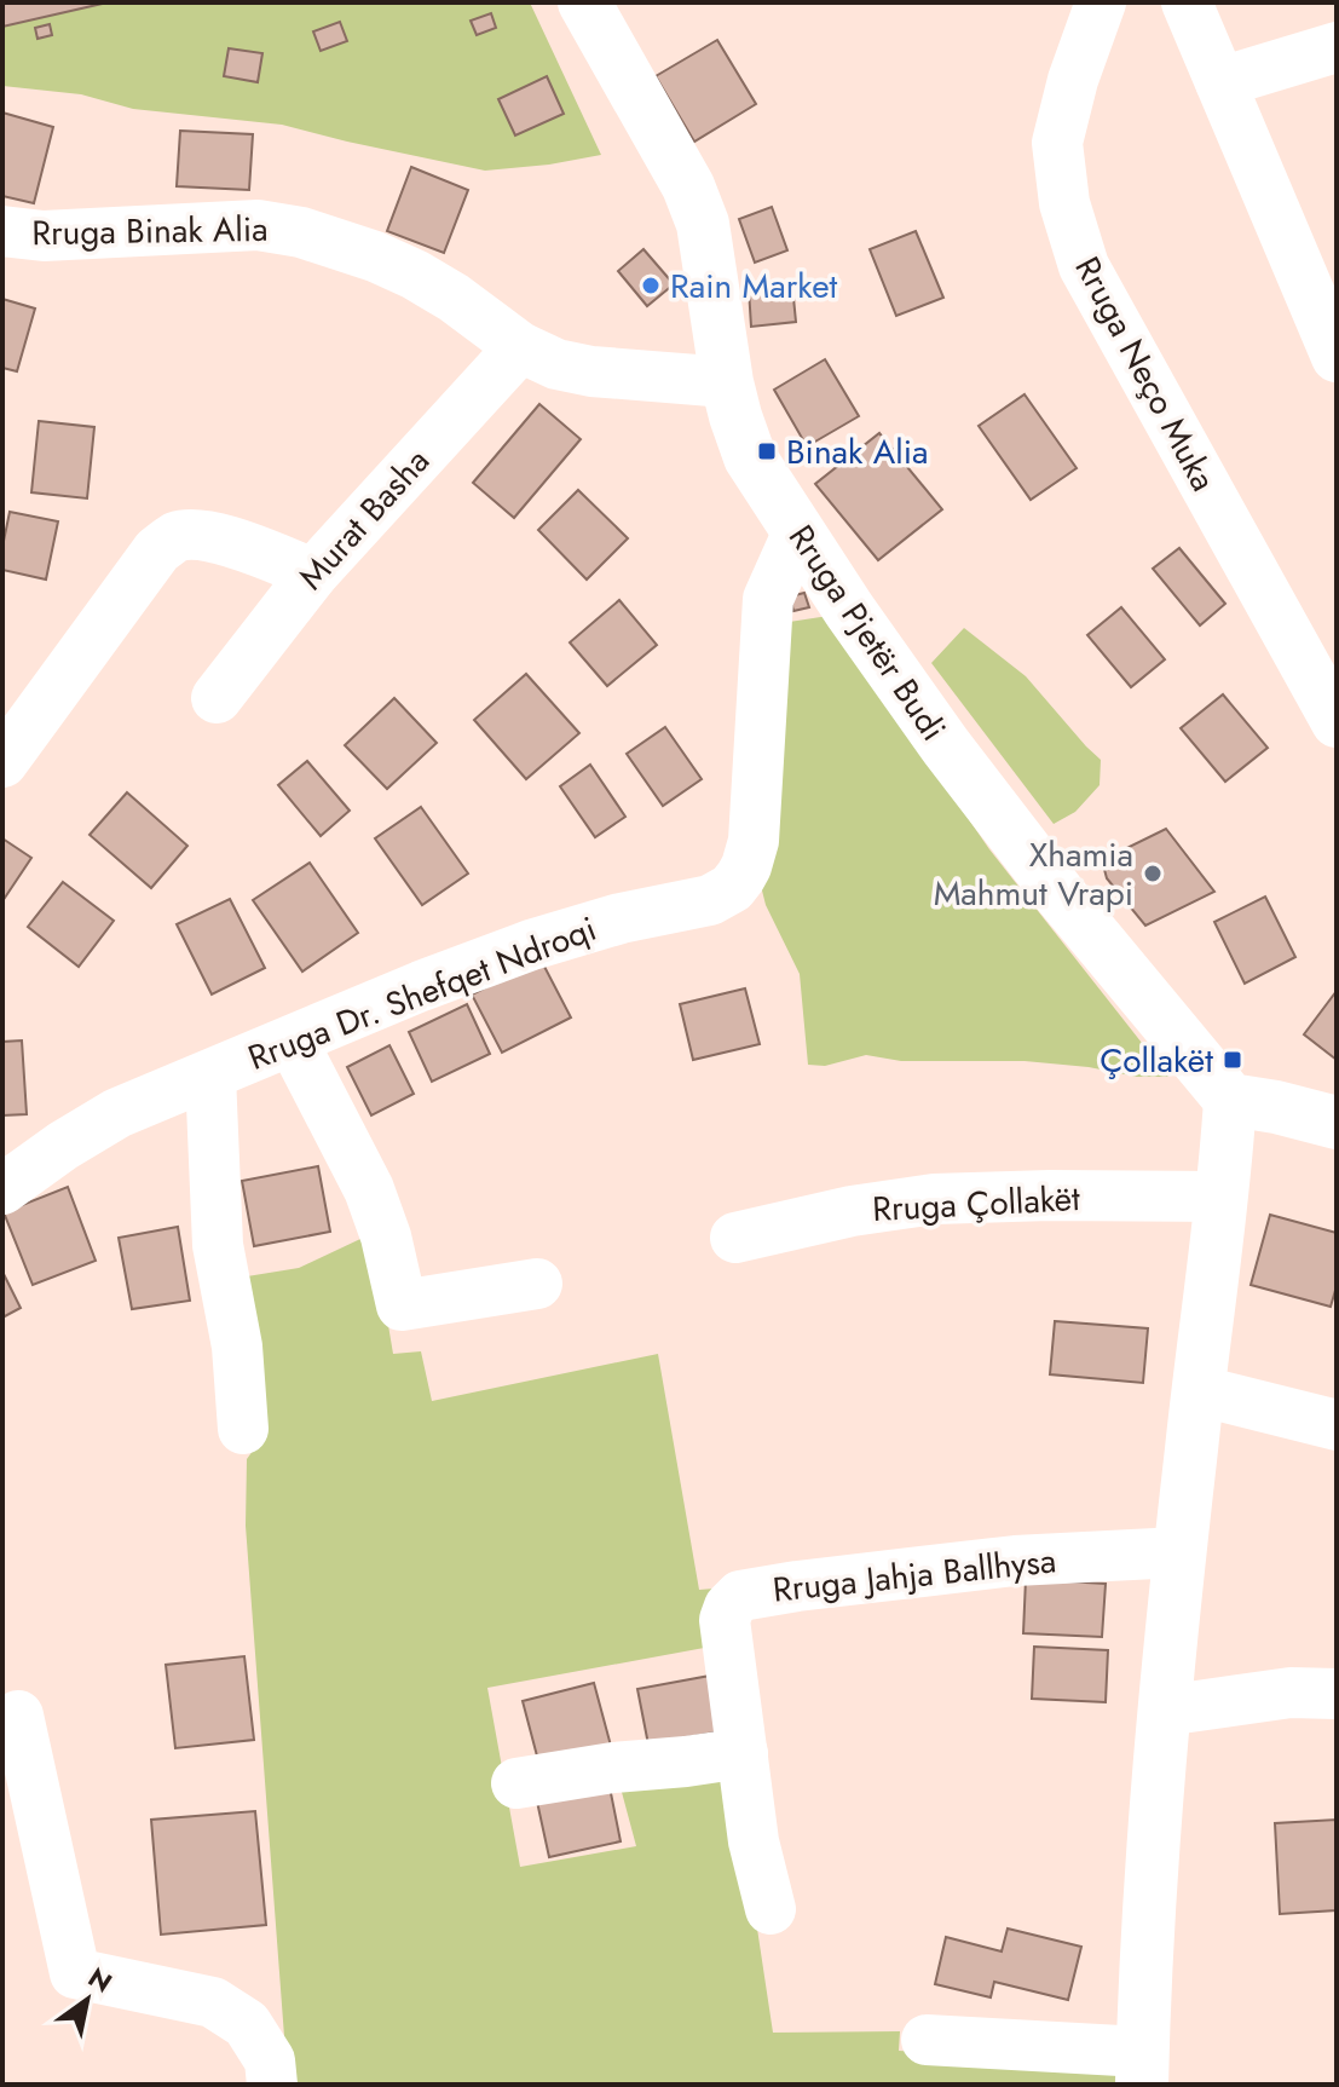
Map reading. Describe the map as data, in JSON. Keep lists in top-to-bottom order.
{
  "streets": {
    "main road": ["Rruga Pjetër Budi"],
    "street": [
      "Rruga Binak Alia",
      "Rruga Neço Muka",
      "Murat Basha",
      "Rruga Dr. Shefqet Ndroqi",
      "Rruga Çollakët",
      "Rruga Jahja Ballhysa"
    ]
  },
  "crossings": [
    ["Rruga Binak Alia", "Murat Basha"],
    ["Rruga Binak Alia", "Rruga Pjetër Budi"],
    ["Rruga Pjetër Budi", "Rruga Dr. Shefqet Ndroqi"]
  ],
  "places": {
    "other": ["Rain Market", "Xhamia Mahmut Vrapi"],
    "transit": ["Binak Alia", "Çollakët"]
  },
  "north": "top right"
}
